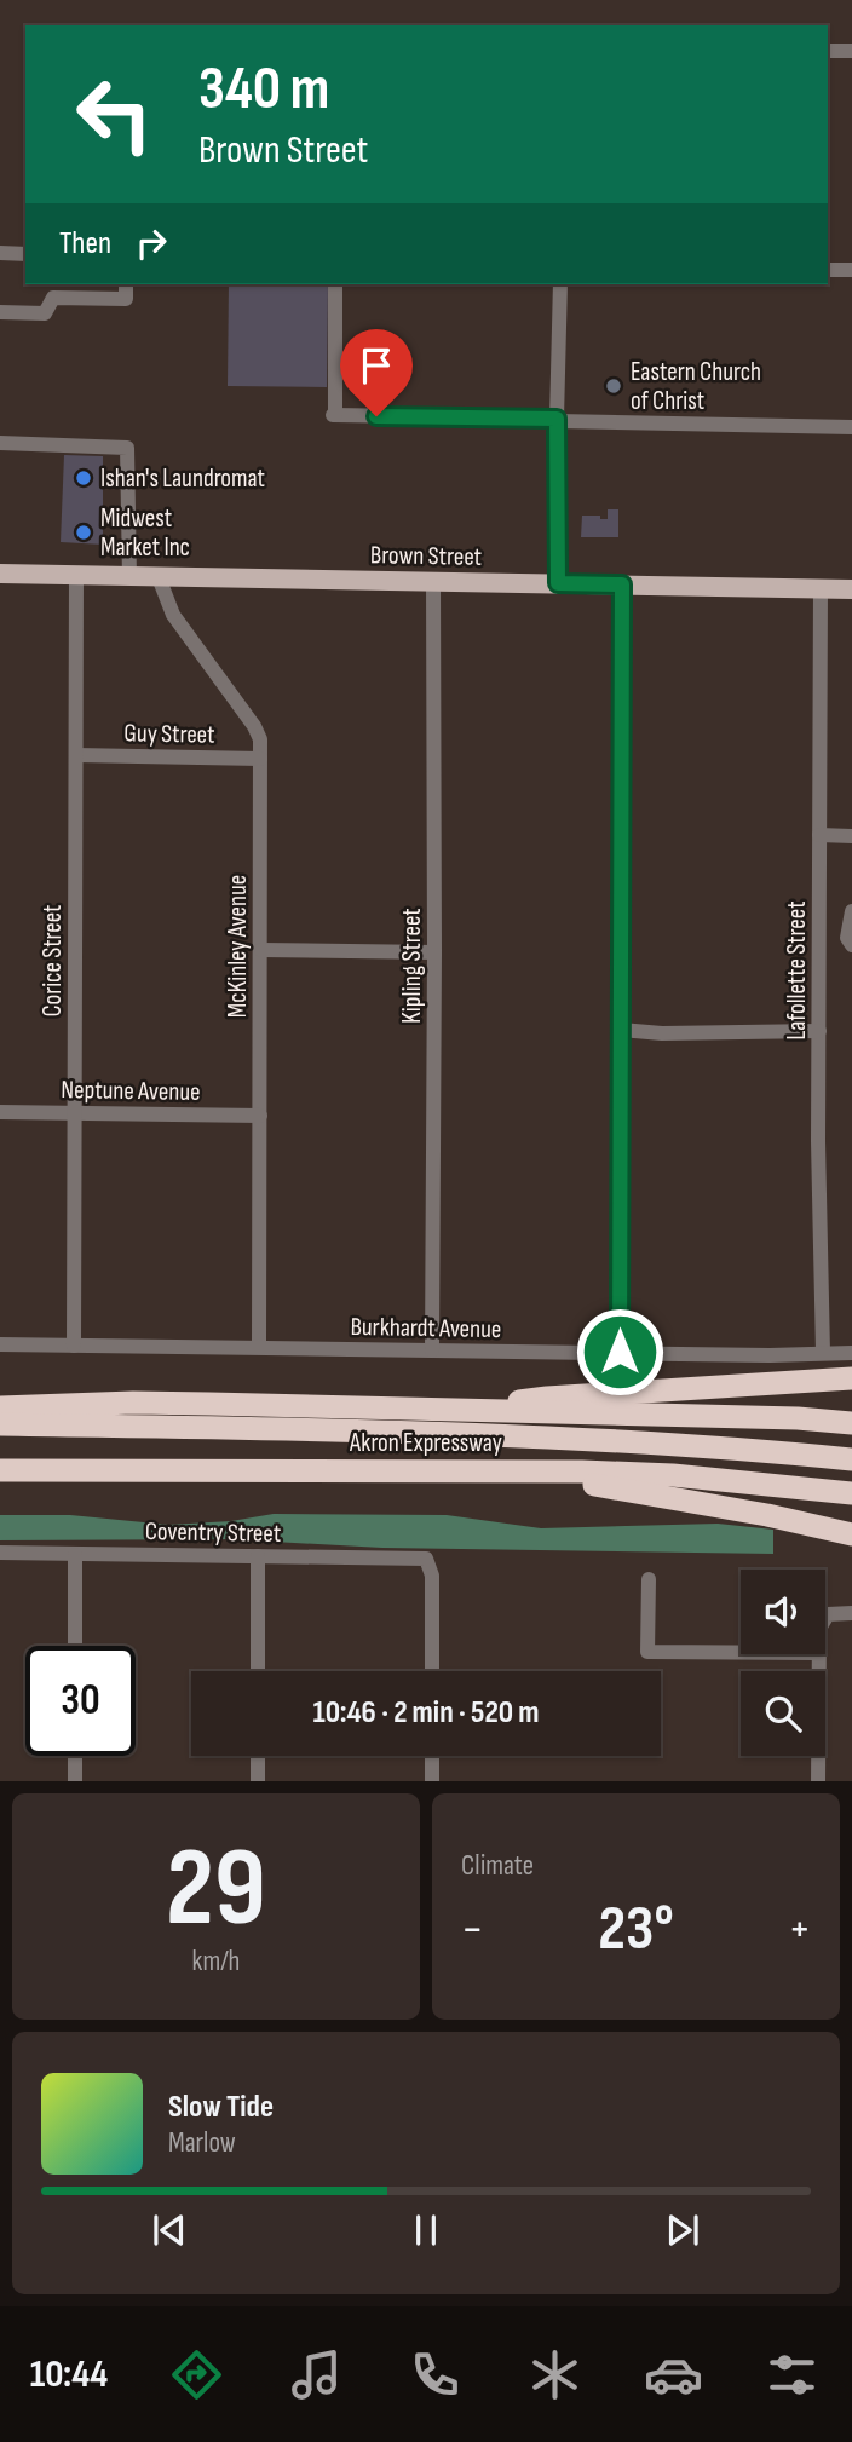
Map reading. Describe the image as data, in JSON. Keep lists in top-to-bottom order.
{
  "streets": {
    "highway": ["Akron Expressway"],
    "main road": ["Brown Street"],
    "street": [
      "Guy Street",
      "McKinley Avenue",
      "Corice Street",
      "Kipling Street",
      "Lafollette Street",
      "Neptune Avenue",
      "Burkhardt Avenue",
      "Coventry Street"
    ]
  },
  "crossings": [
    ["Brown Street", "McKinley Avenue"],
    ["Brown Street", "Corice Street"],
    ["Brown Street", "Kipling Street"],
    ["Brown Street", "Lafollette Street"],
    ["Guy Street", "McKinley Avenue"],
    ["Guy Street", "Corice Street"],
    ["McKinley Avenue", "Neptune Avenue"],
    ["McKinley Avenue", "Burkhardt Avenue"],
    ["Corice Street", "Neptune Avenue"],
    ["Corice Street", "Burkhardt Avenue"],
    ["Kipling Street", "Burkhardt Avenue"],
    ["Lafollette Street", "Burkhardt Avenue"]
  ],
  "places": ["Eastern Church of Christ", "Ishan's Laundromat", "Midwest Market Inc"],
  "page": {
    "turn": ["340 m", "Brown Street"],
    "then": "Then",
    "limit": "30",
    "trip": "10:46 · 2 min · 520 m",
    "tile": [
      ["29", "km/h"],
      "Climate"
    ],
    "heat": ["−", "23°", "+"],
    "song": ["Slow Tide", "Marlow"],
    "tabs": "10:44"
  }
}
